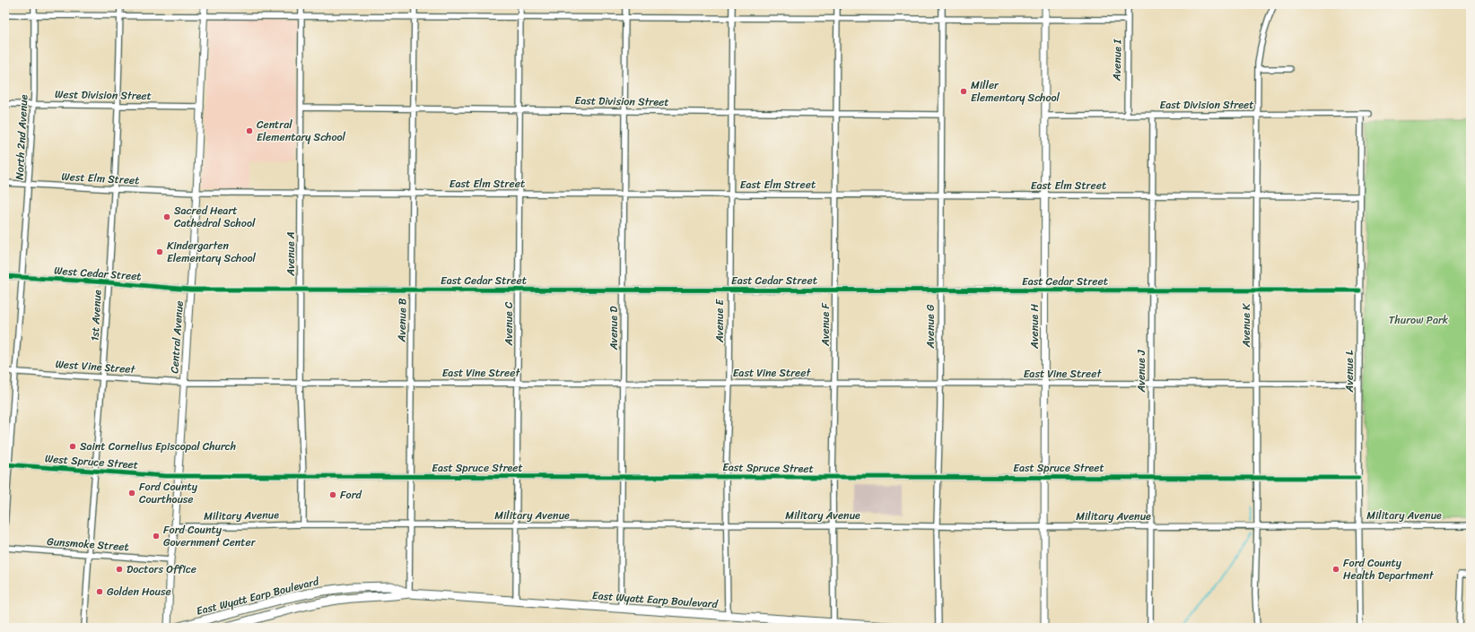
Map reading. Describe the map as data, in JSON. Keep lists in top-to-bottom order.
{
  "streets": {
    "main road": ["East Wyatt Earp Boulevard"],
    "street": [
      "Avenue I",
      "West Division Street",
      "East Division Street",
      "North 2nd Avenue",
      "West Elm Street",
      "East Elm Street",
      "Avenue A",
      "West Cedar Street",
      "East Cedar Street",
      "1st Avenue",
      "Avenue B",
      "Avenue E",
      "Avenue C",
      "Avenue F",
      "Avenue K",
      "Avenue G",
      "Avenue H",
      "Avenue D",
      "Central Avenue",
      "West Vine Street",
      "Avenue J",
      "Avenue L",
      "East Vine Street",
      "West Spruce Street",
      "East Spruce Street",
      "Military Avenue",
      "Gunsmoke Street"
    ]
  },
  "crossings": [
    ["Avenue I", "East Division Street"],
    ["West Division Street", "North 2nd Avenue"],
    ["West Division Street", "1st Avenue"],
    ["West Division Street", "Central Avenue"],
    ["East Division Street", "Avenue A"],
    ["East Division Street", "Avenue B"],
    ["East Division Street", "Avenue E"],
    ["East Division Street", "Avenue C"],
    ["East Division Street", "Avenue F"],
    ["East Division Street", "Avenue K"],
    ["East Division Street", "Avenue G"],
    ["East Division Street", "Avenue H"],
    ["East Division Street", "Avenue D"],
    ["East Division Street", "Avenue J"],
    ["East Division Street", "Avenue L"],
    ["North 2nd Avenue", "West Elm Street"],
    ["North 2nd Avenue", "West Cedar Street"],
    ["North 2nd Avenue", "West Vine Street"],
    ["North 2nd Avenue", "West Spruce Street"],
    ["West Elm Street", "East Elm Street"],
    ["West Elm Street", "1st Avenue"],
    ["West Elm Street", "Central Avenue"],
    ["East Elm Street", "Avenue A"],
    ["East Elm Street", "Avenue B"],
    ["East Elm Street", "Avenue E"],
    ["East Elm Street", "Avenue C"],
    ["East Elm Street", "Avenue F"],
    ["East Elm Street", "Avenue K"],
    ["East Elm Street", "Avenue G"],
    ["East Elm Street", "Avenue H"],
    ["East Elm Street", "Avenue D"],
    ["East Elm Street", "Central Avenue"],
    ["East Elm Street", "Avenue J"],
    ["East Elm Street", "Avenue L"],
    ["Avenue A", "East Cedar Street"],
    ["Avenue A", "East Vine Street"],
    ["Avenue A", "East Spruce Street"],
    ["Avenue A", "Military Avenue"],
    ["West Cedar Street", "East Cedar Street"],
    ["West Cedar Street", "1st Avenue"],
    ["West Cedar Street", "Central Avenue"],
    ["East Cedar Street", "Avenue B"],
    ["East Cedar Street", "Avenue E"],
    ["East Cedar Street", "Avenue C"],
    ["East Cedar Street", "Avenue F"],
    ["East Cedar Street", "Avenue K"],
    ["East Cedar Street", "Avenue G"],
    ["East Cedar Street", "Avenue H"],
    ["East Cedar Street", "Avenue D"],
    ["East Cedar Street", "Central Avenue"],
    ["East Cedar Street", "Avenue J"],
    ["East Cedar Street", "Avenue L"],
    ["1st Avenue", "West Vine Street"],
    ["1st Avenue", "West Spruce Street"],
    ["1st Avenue", "Gunsmoke Street"],
    ["Avenue B", "East Vine Street"],
    ["Avenue B", "East Spruce Street"],
    ["Avenue B", "Military Avenue"],
    ["Avenue B", "East Wyatt Earp Boulevard"],
    ["Avenue E", "East Vine Street"],
    ["Avenue E", "East Spruce Street"],
    ["Avenue E", "Military Avenue"],
    ["Avenue E", "East Wyatt Earp Boulevard"],
    ["Avenue C", "East Vine Street"],
    ["Avenue C", "East Spruce Street"],
    ["Avenue C", "Military Avenue"],
    ["Avenue C", "East Wyatt Earp Boulevard"],
    ["Avenue F", "East Vine Street"],
    ["Avenue F", "East Spruce Street"],
    ["Avenue F", "Military Avenue"],
    ["Avenue F", "East Wyatt Earp Boulevard"],
    ["Avenue K", "East Vine Street"],
    ["Avenue K", "East Spruce Street"],
    ["Avenue K", "Military Avenue"],
    ["Avenue G", "East Vine Street"],
    ["Avenue G", "East Spruce Street"],
    ["Avenue G", "Military Avenue"],
    ["Avenue H", "East Vine Street"],
    ["Avenue H", "East Spruce Street"],
    ["Avenue H", "Military Avenue"],
    ["Avenue D", "East Vine Street"],
    ["Avenue D", "East Spruce Street"],
    ["Avenue D", "Military Avenue"],
    ["Avenue D", "East Wyatt Earp Boulevard"],
    ["Central Avenue", "West Vine Street"],
    ["Central Avenue", "East Vine Street"],
    ["Central Avenue", "West Spruce Street"],
    ["Central Avenue", "East Spruce Street"],
    ["Central Avenue", "Military Avenue"],
    ["Central Avenue", "Gunsmoke Street"],
    ["West Vine Street", "East Vine Street"],
    ["Avenue J", "East Vine Street"],
    ["Avenue J", "East Spruce Street"],
    ["Avenue J", "Military Avenue"],
    ["Avenue L", "East Vine Street"],
    ["Avenue L", "East Spruce Street"],
    ["Avenue L", "Military Avenue"],
    ["West Spruce Street", "East Spruce Street"]
  ],
  "parks": ["Thurow Park"],
  "places": [
    "Miller Elementary School",
    "Central Elementary School",
    "Sacred Heart Cathedral School",
    "Kindergarten Elementary School",
    "Saint Cornelius Episcopal Church",
    "Ford County Courthouse",
    "Ford",
    "Ford County Government Center",
    "Doctors Office",
    "Ford County Health Department",
    "Golden House"
  ]
}
